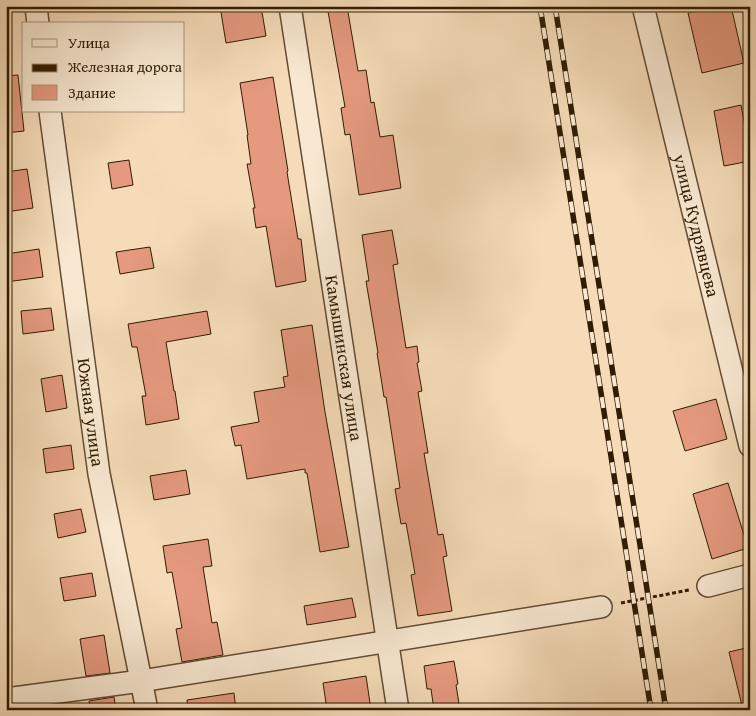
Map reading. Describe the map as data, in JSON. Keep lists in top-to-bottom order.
{
  "streets": {
    "street": ["улица Кудрявцева", "Камышинская улица", "Южная улица"]
  },
  "legend": ["Улица", "Железная дорога", "Здание"]
}
